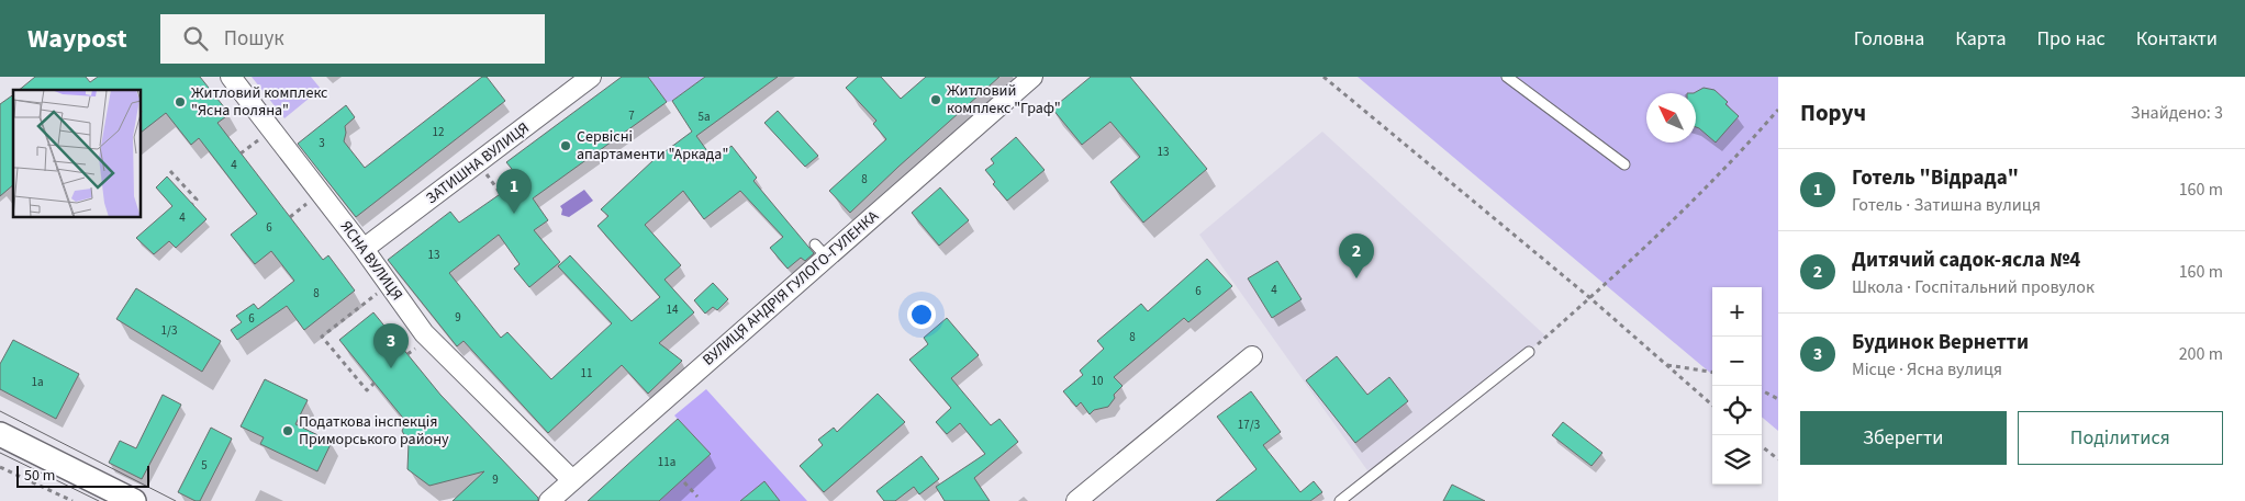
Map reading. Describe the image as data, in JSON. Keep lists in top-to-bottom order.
{
  "streets": {
    "street": ["ЗАТИШНА ВУЛИЦЯ", "ЯСНА ВУЛИЦЯ", "ВУЛИЦЯ АНДРІЯ ГУЛОГО-ГУЛЕНКА"]
  },
  "crossings": [
    ["ЗАТИШНА ВУЛИЦЯ", "ЯСНА ВУЛИЦЯ"],
    ["ЯСНА ВУЛИЦЯ", "ВУЛИЦЯ АНДРІЯ ГУЛОГО-ГУЛЕНКА"]
  ],
  "places": [
    "Житловий комплекс \"Граф\"",
    "Житловий комплекс \"Ясна поляна\"",
    "Сервісні апартаменти \"Аркада\"",
    "Податкова інспекція Приморського району"
  ],
  "house_numbers": [
    "7",
    "5а",
    "12",
    "3",
    "13",
    "4",
    "8",
    "4",
    "6",
    "13",
    "4",
    "6",
    "8",
    "14",
    "9",
    "6",
    "1/3",
    "8",
    "11",
    "10",
    "1а",
    "17/3",
    "11а",
    "5",
    "9"
  ],
  "scale_bar": "50 m",
  "north": "top left",
  "page": {
    "header": "Waypost",
    "search": "Пошук",
    "nav": [
      "Головна",
      "Карта",
      "Про нас",
      "Контакти"
    ],
    "heading": ["Поруч", "Знайдено: 3"],
    "list": [
      {
        "mark": "1",
        "name": "Готель \"Відрада\"",
        "note": "Готель · Затишна вулиця",
        "value": "160 m"
      },
      {
        "mark": "2",
        "name": "Дитячий садок-ясла №4",
        "note": "Школа · Госпітальний провулок",
        "value": "160 m"
      },
      {
        "mark": "3",
        "name": "Будинок Вернетти",
        "note": "Місце · Ясна вулиця",
        "value": "200 m"
      }
    ],
    "pins": ["1", "2", "3"],
    "map_buttons": ["+", "−"],
    "buttons": ["Зберегти", "Поділитися"],
    "scale": "50 m"
  }
}
